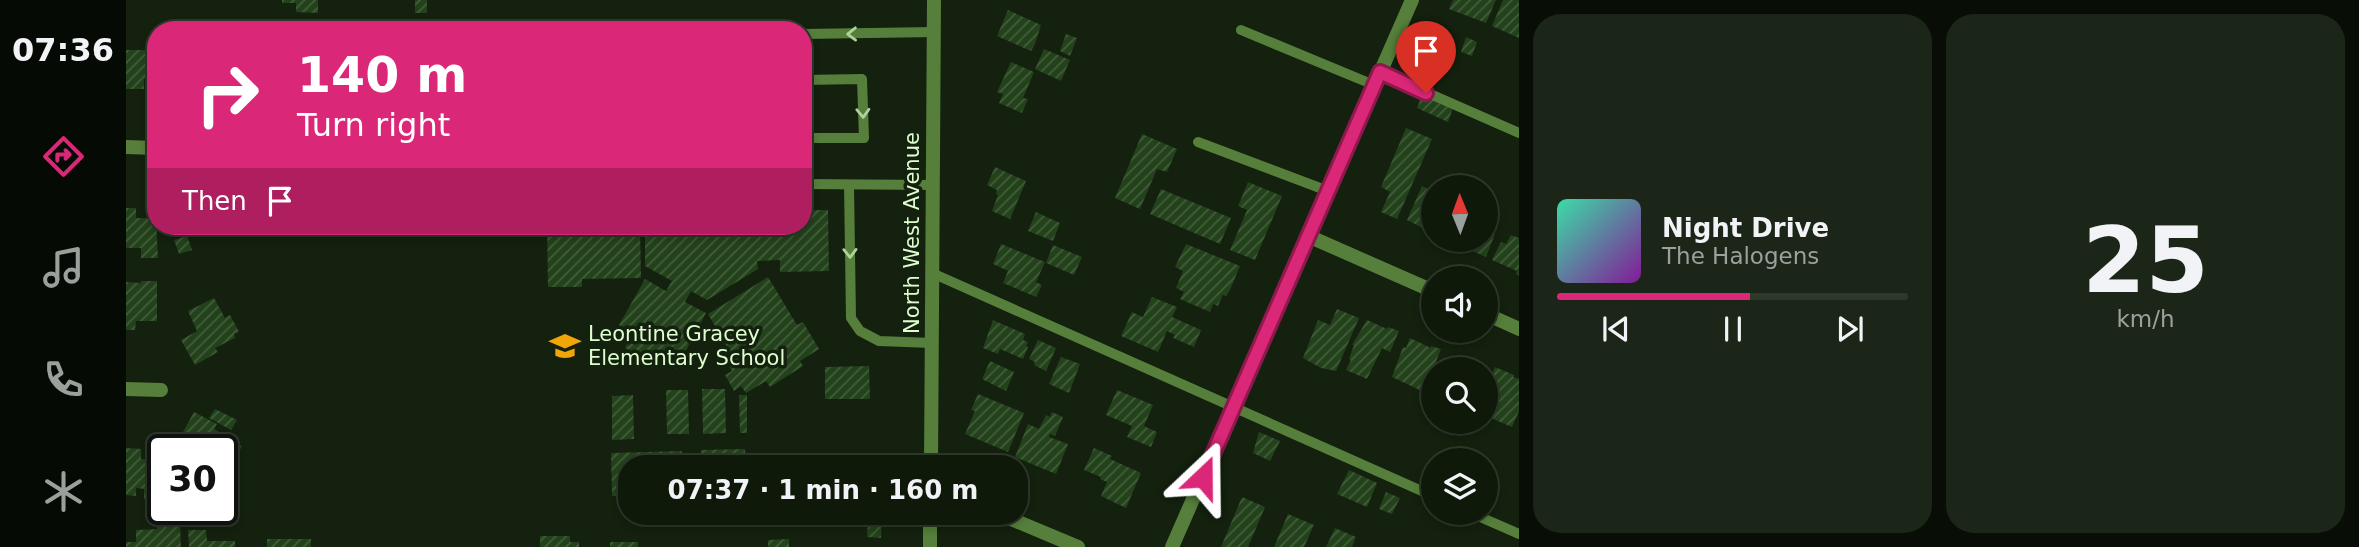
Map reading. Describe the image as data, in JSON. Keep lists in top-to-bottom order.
{
  "streets": {
    "street": ["North West Avenue"]
  },
  "places": {
    "school or university": ["Leontine Gracey Elementary School"]
  },
  "north": "top",
  "page": {
    "tabs": "07:36",
    "tile": ["25", "km/h"],
    "turn": ["140 m", "Turn right"],
    "then": "Then",
    "song": ["Night Drive", "The Halogens"],
    "limit": "30",
    "trip": "07:37 · 1 min · 160 m"
  }
}
